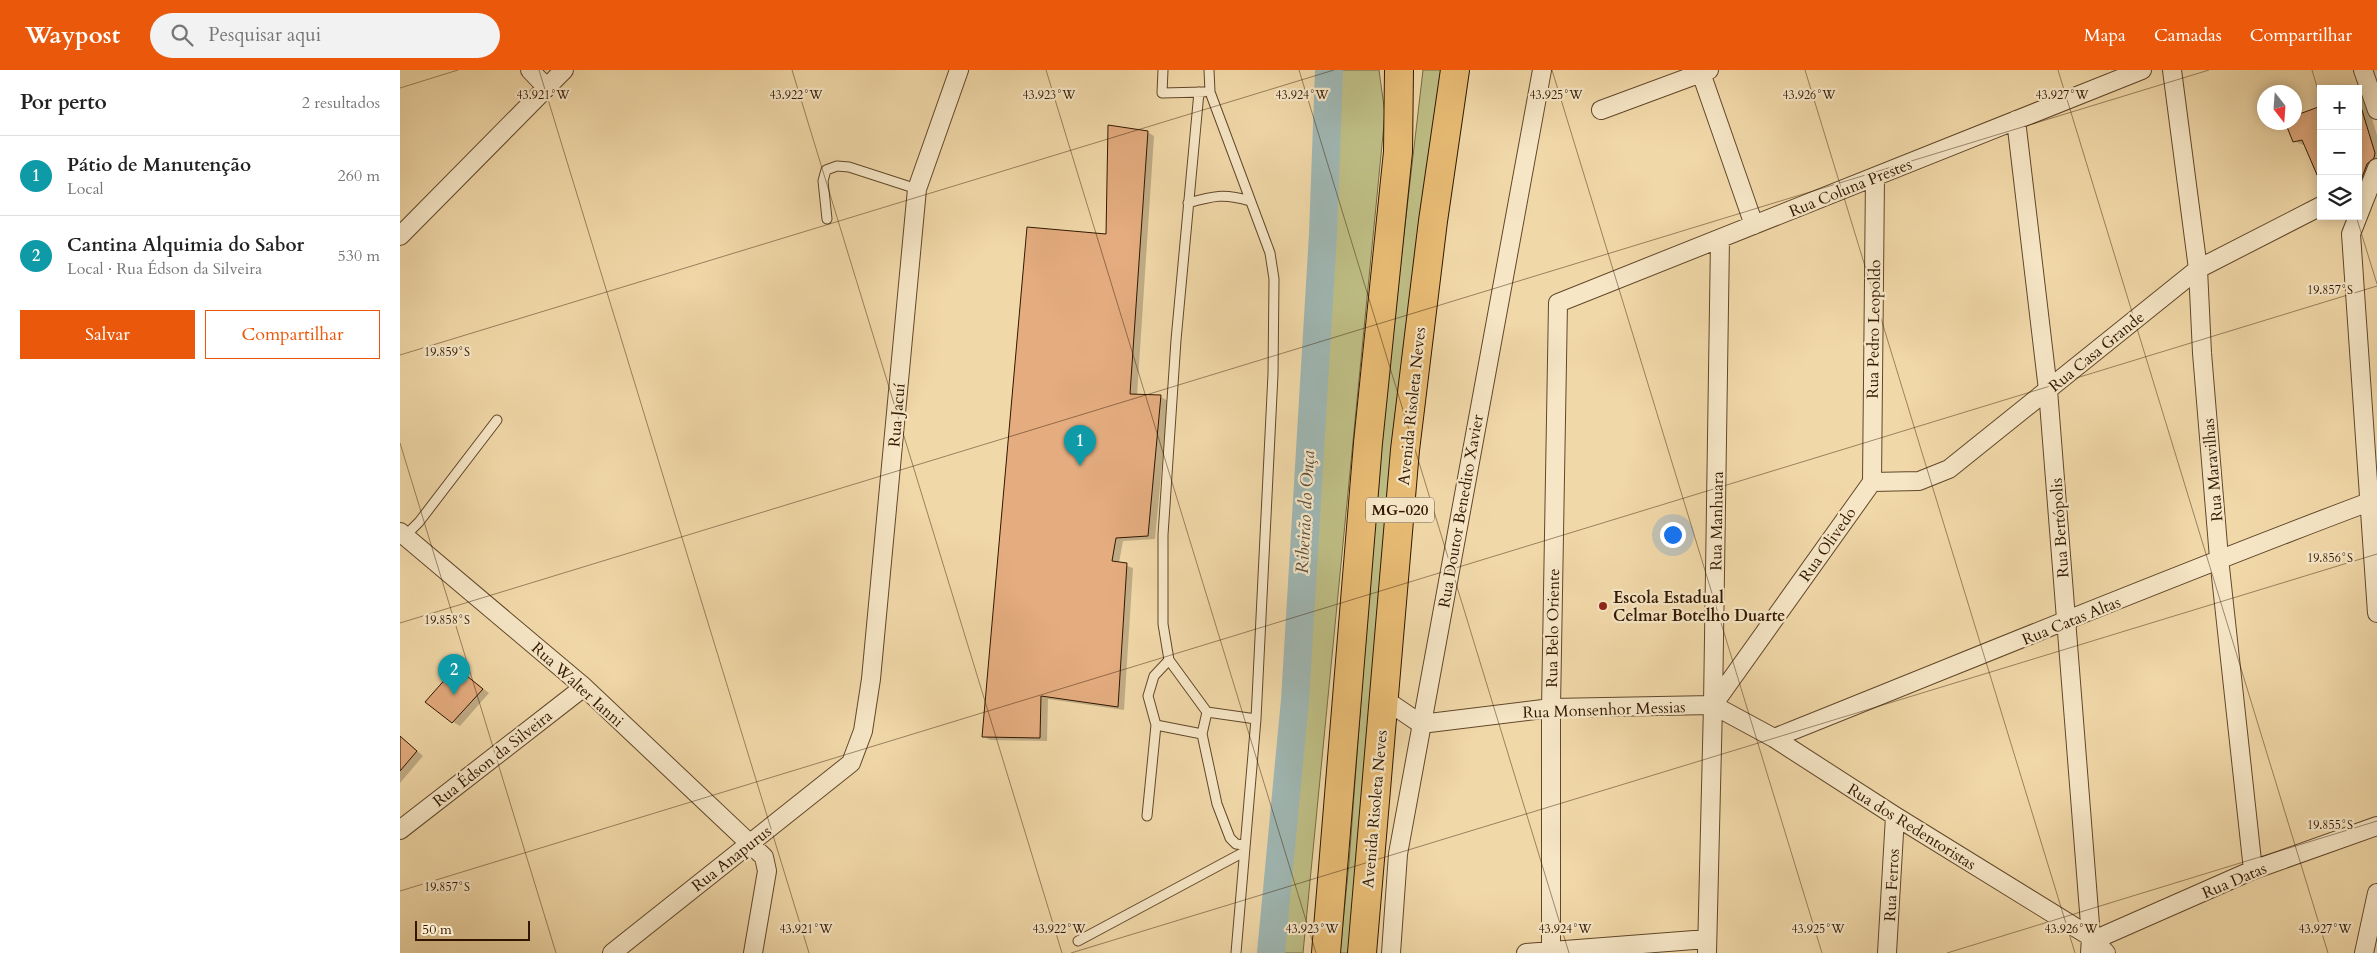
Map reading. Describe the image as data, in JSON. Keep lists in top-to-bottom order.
{
  "streets": {
    "highway": ["Avenida Risoleta Neves", "MG-020"],
    "street": [
      "Rua Coluna Prestes",
      "Rua Pedro Leopoldo",
      "Rua Casa Grande",
      "Rua Jacuí",
      "Rua Maravilhas",
      "Rua Doutor Benedito Xavier",
      "Rua Manhuara",
      "Rua Bertópolis",
      "Rua Olivedo",
      "Rua Catas Altas",
      "Rua Belo Oriente",
      "Rua Walter Ianni",
      "Rua Monsenhor Messias",
      "Rua Édson da Silveira",
      "Rua dos Redentoristas",
      "Rua Anapurus",
      "Rua Datas",
      "Rua Ferros"
    ]
  },
  "crossings": [
    ["Rua Coluna Prestes", "Rua Pedro Leopoldo"],
    ["Rua Coluna Prestes", "Rua Manhuara"],
    ["Rua Coluna Prestes", "Rua Bertópolis"],
    ["Rua Coluna Prestes", "Rua Belo Oriente"],
    ["Rua Pedro Leopoldo", "Rua Casa Grande"],
    ["Rua Pedro Leopoldo", "Rua Olivedo"],
    ["Rua Casa Grande", "Rua Maravilhas"],
    ["Rua Casa Grande", "Rua Bertópolis"],
    ["Rua Casa Grande", "Rua Olivedo"],
    ["Rua Jacuí", "Rua Anapurus"],
    ["Rua Maravilhas", "Rua Catas Altas"],
    ["Rua Maravilhas", "Rua Datas"],
    ["Rua Doutor Benedito Xavier", "Rua Monsenhor Messias"],
    ["Rua Manhuara", "Rua Olivedo"],
    ["Rua Manhuara", "Rua Monsenhor Messias"],
    ["Rua Manhuara", "Rua dos Redentoristas"],
    ["Rua Bertópolis", "Rua Catas Altas"],
    ["Rua Bertópolis", "Rua dos Redentoristas"],
    ["Rua Bertópolis", "Rua Datas"],
    ["Rua Olivedo", "Rua Monsenhor Messias"],
    ["Rua Olivedo", "Rua dos Redentoristas"],
    ["Rua Catas Altas", "Rua dos Redentoristas"],
    ["Rua Belo Oriente", "Rua Monsenhor Messias"],
    ["Rua Walter Ianni", "Rua Édson da Silveira"],
    ["Rua Walter Ianni", "Rua Anapurus"],
    ["Rua Monsenhor Messias", "Rua dos Redentoristas"],
    ["Rua dos Redentoristas", "Rua Datas"],
    ["Rua dos Redentoristas", "Rua Ferros"]
  ],
  "water": ["Ribeirão do Onça"],
  "places": ["Escola Estadual Celmar Botelho Duarte"],
  "scale_bar": "50 m",
  "north": "bottom",
  "page": {
    "header": "Waypost",
    "search": "Pesquisar aqui",
    "nav": ["Mapa", "Camadas", "Compartilhar"],
    "heading": ["Por perto", "2 resultados"],
    "map_buttons": ["+", "−"],
    "list": [
      {
        "mark": "1",
        "name": "Pátio de Manutenção",
        "note": "Local",
        "value": "260 m"
      },
      {
        "mark": "2",
        "name": "Cantina Alquimia do Sabor",
        "note": "Local · Rua Édson da Silveira",
        "value": "530 m"
      }
    ],
    "buttons": ["Salvar", "Compartilhar"],
    "pins": ["1", "2"],
    "scale": "50 m"
  },
  "coordinates": [
    "43.921°W",
    "43.922°W",
    "43.923°W",
    "43.924°W",
    "43.925°W",
    "43.926°W",
    "43.927°W",
    "19.857°S",
    "19.859°S",
    "19.856°S",
    "19.858°S",
    "19.855°S"
  ]
}
